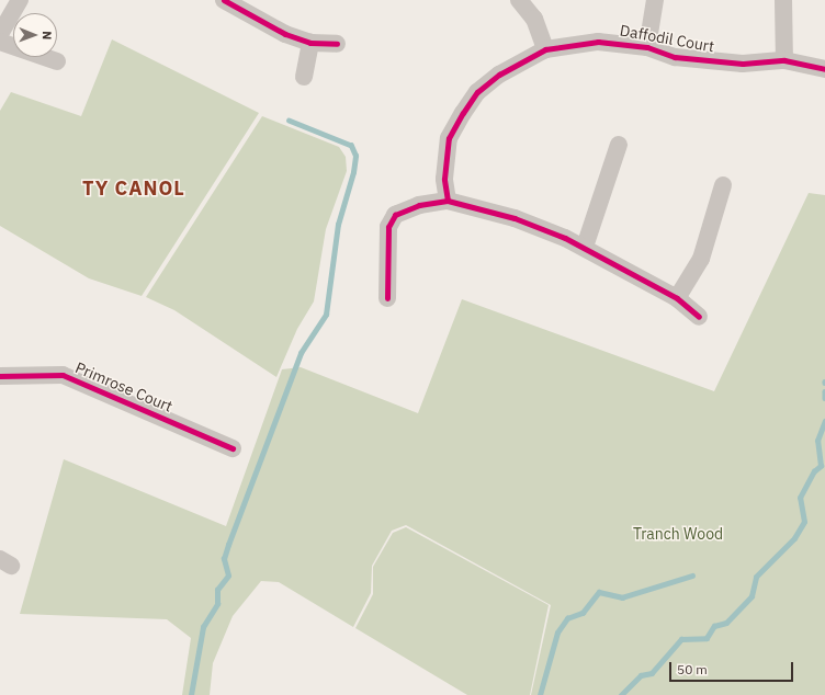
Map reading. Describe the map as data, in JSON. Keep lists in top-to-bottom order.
{
  "streets": {
    "street": ["Daffodil Court", "Primrose Court"]
  },
  "districts": ["TY CANOL"],
  "parks": ["Tranch Wood"],
  "scale_bar": "50 m",
  "north": "right"
}
